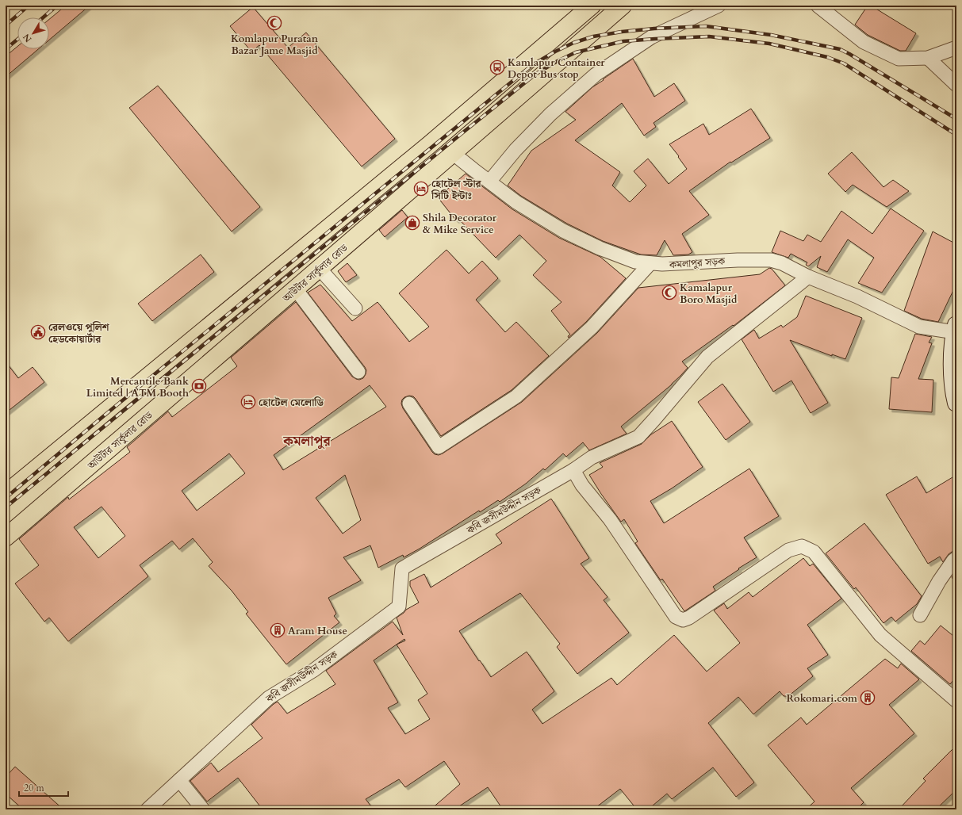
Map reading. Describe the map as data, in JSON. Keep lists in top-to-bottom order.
{
  "streets": {
    "main road": ["আউটার সার্কুলার রোড"],
    "street": ["কমলাপুর সড়ক", "কবি জসীমউদ্দীন সড়ক"]
  },
  "crossings": [
    ["কমলাপুর সড়ক", "আউটার সার্কুলার রোড"]
  ],
  "districts": ["কমলাপুর"],
  "places": {
    "mosque": ["Komlapur Puratan Bazar Jame Masjid", "Kamalapur Boro Masjid"],
    "bus stop": ["Kamlapur Container Depot Bus stop"],
    "hotel": ["হোটেল স্টার সিটি ইন্টাঃ", "হোটেল মেলোডি"],
    "shop": ["Shila Decorator & Mike Service"],
    "public building": ["রেলওয়ে পুলিশ হেডকোয়ার্টার"],
    "bank": ["Mercantile Bank Limited | ATM Booth"],
    "building": ["Aram House", "Rokomari.com"]
  },
  "scale_bar": "20 m",
  "north": "bottom left"
}
